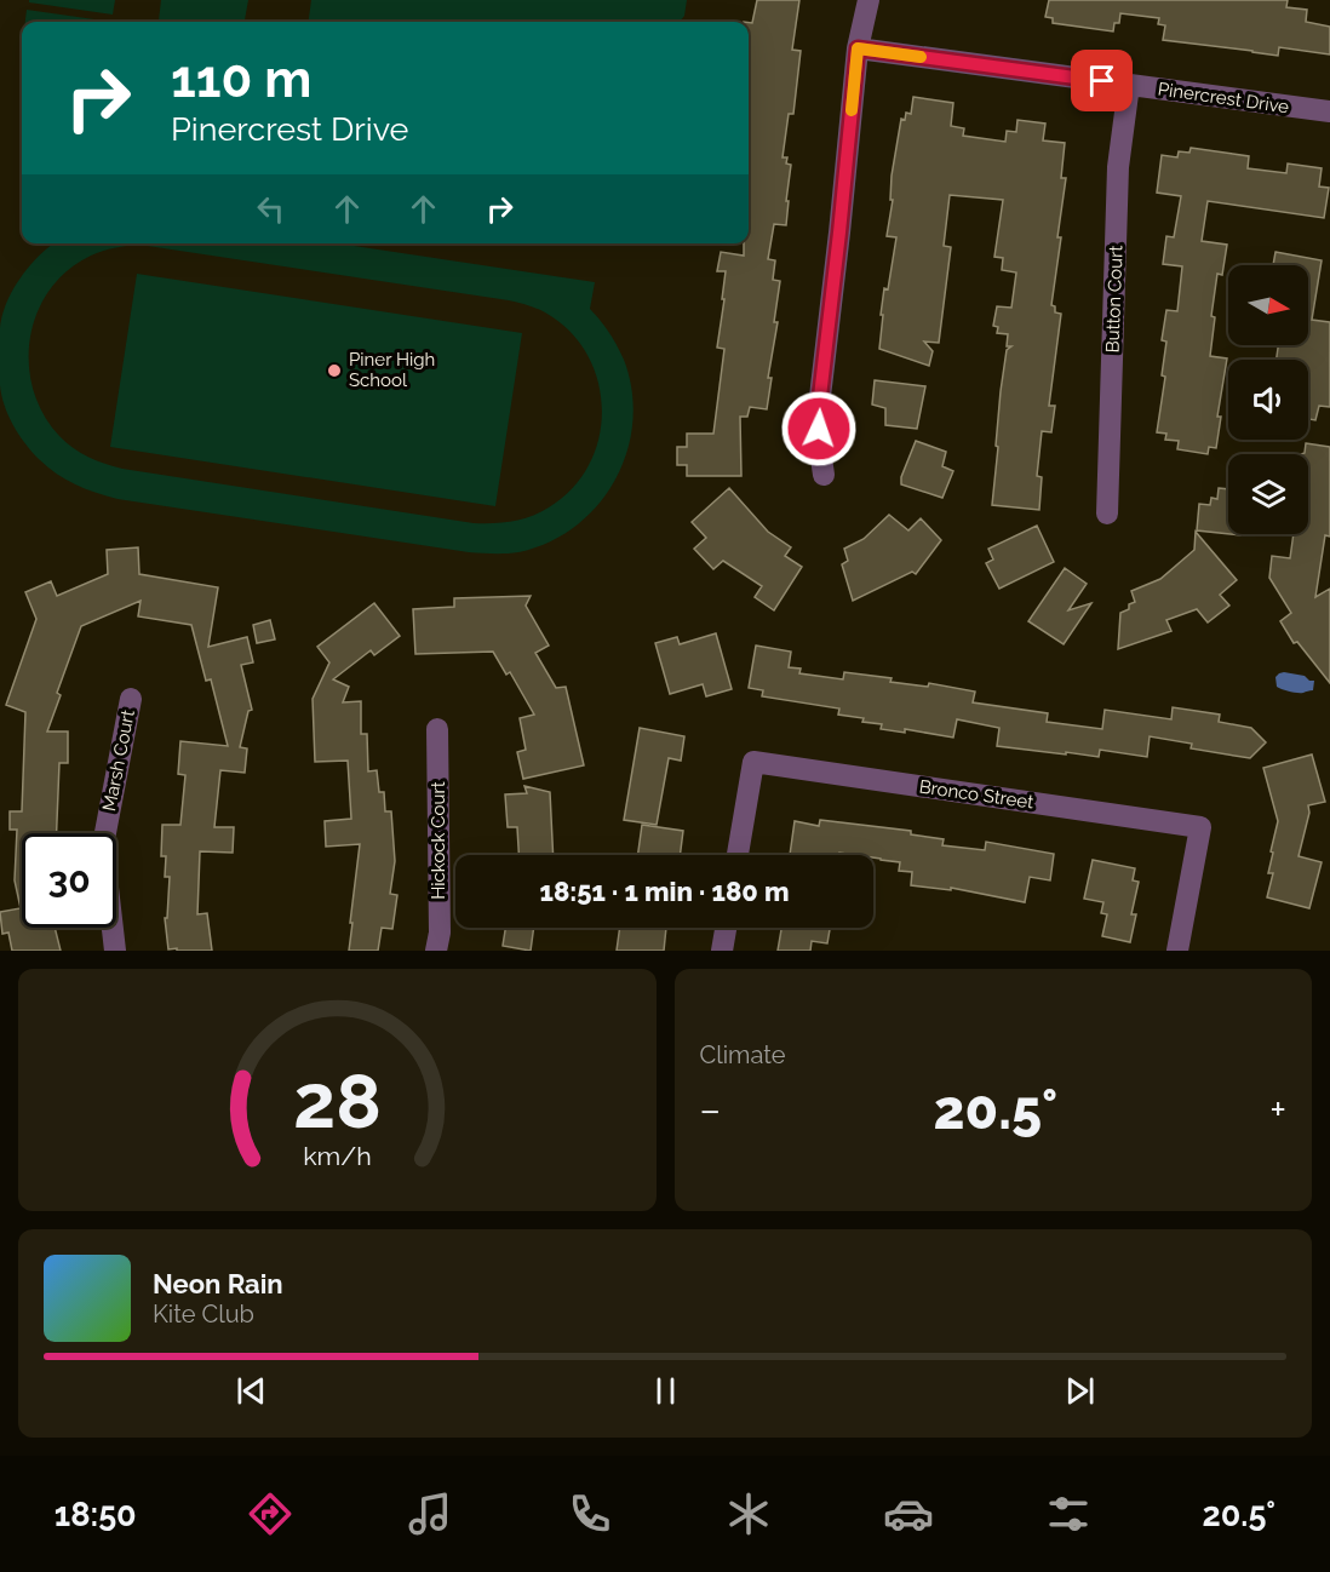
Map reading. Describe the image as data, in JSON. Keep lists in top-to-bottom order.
{
  "streets": {
    "street": [
      "Pinercrest Drive",
      "Button Court",
      "Marsh Court",
      "Bronco Street",
      "Hickock Court"
    ]
  },
  "crossings": [
    ["Pinercrest Drive", "Button Court"]
  ],
  "places": ["Piner High School"],
  "north": "right",
  "page": {
    "turn": ["110 m", "Pinercrest Drive"],
    "limit": "30",
    "trip": "18:51 · 1 min · 180 m",
    "tile": "Climate",
    "heat": ["−", "20.5°", "+"],
    "song": ["Neon Rain", "Kite Club"],
    "tabs": ["18:50", "20.5°"],
    "gauge": ["28", "km/h"]
  }
}
